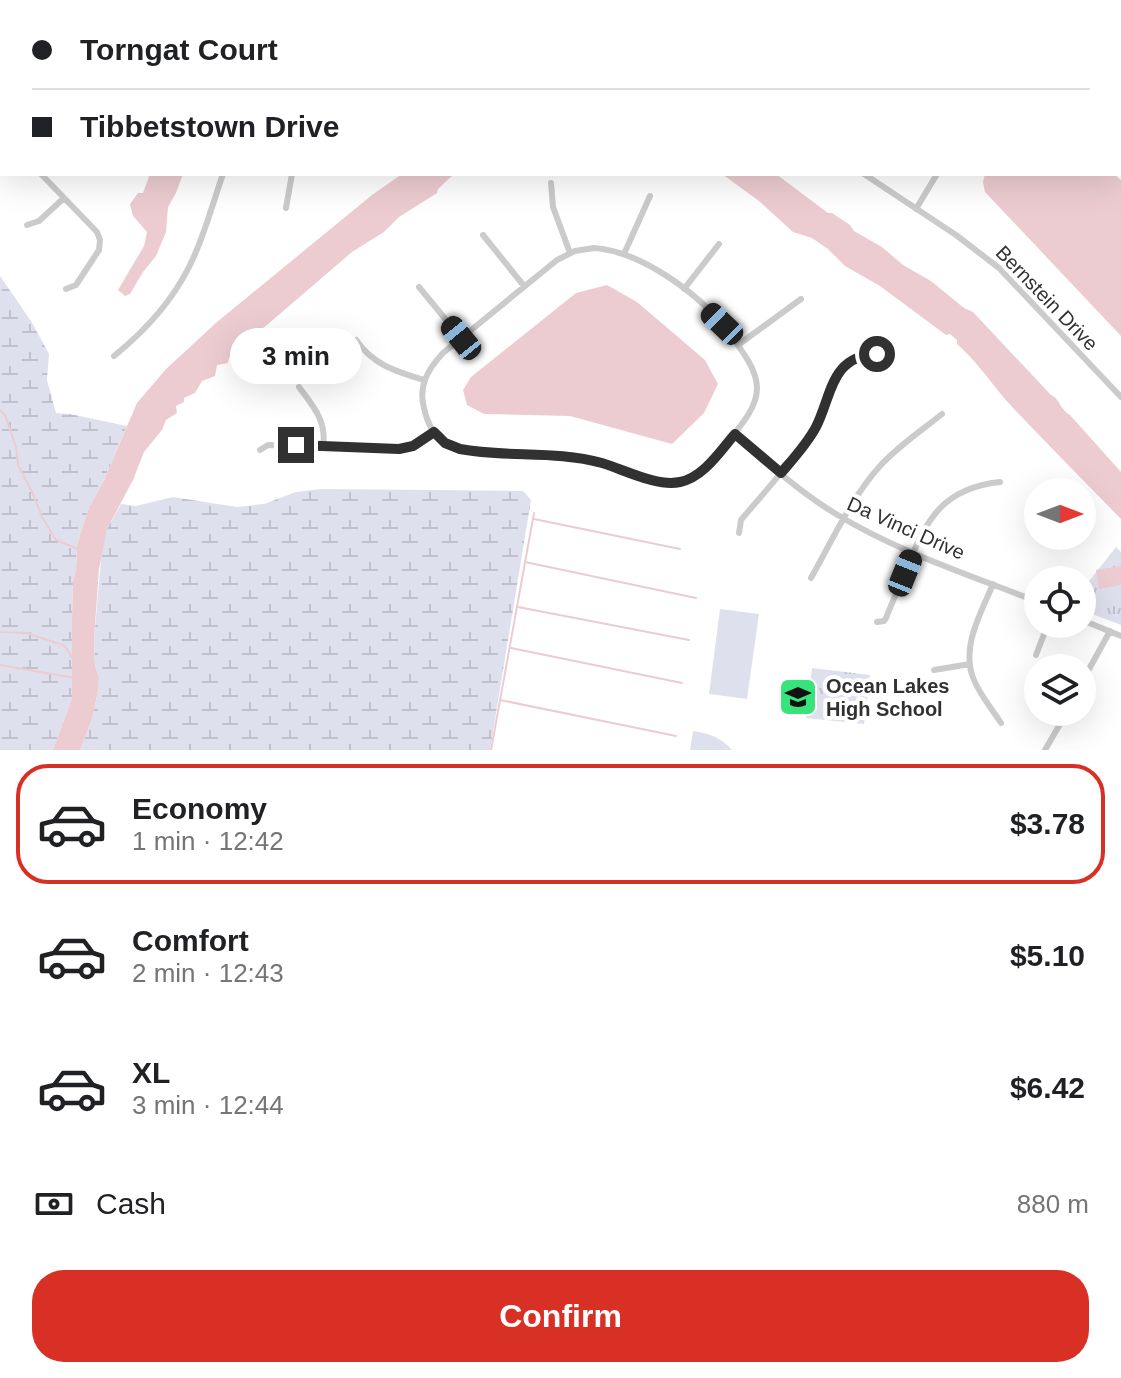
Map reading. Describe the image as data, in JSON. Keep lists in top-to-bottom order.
{
  "streets": {
    "street": ["Bernstein Drive", "Da Vinci Drive"]
  },
  "places": {
    "school or university": ["Ocean Lakes High School"]
  },
  "north": "right",
  "page": {
    "banner": ["Torngat Court", "Tibbetstown Drive"],
    "bubble": "3 min",
    "list": [
      {
        "name": "Economy",
        "note": "1 min · 12:42",
        "value": "$3.78"
      },
      {
        "name": "Comfort",
        "note": "2 min · 12:43",
        "value": "$5.10"
      },
      {
        "name": "XL",
        "note": "3 min · 12:44",
        "value": "$6.42"
      }
    ],
    "pay": ["Cash", "880 m"],
    "buttons": "Confirm"
  }
}
